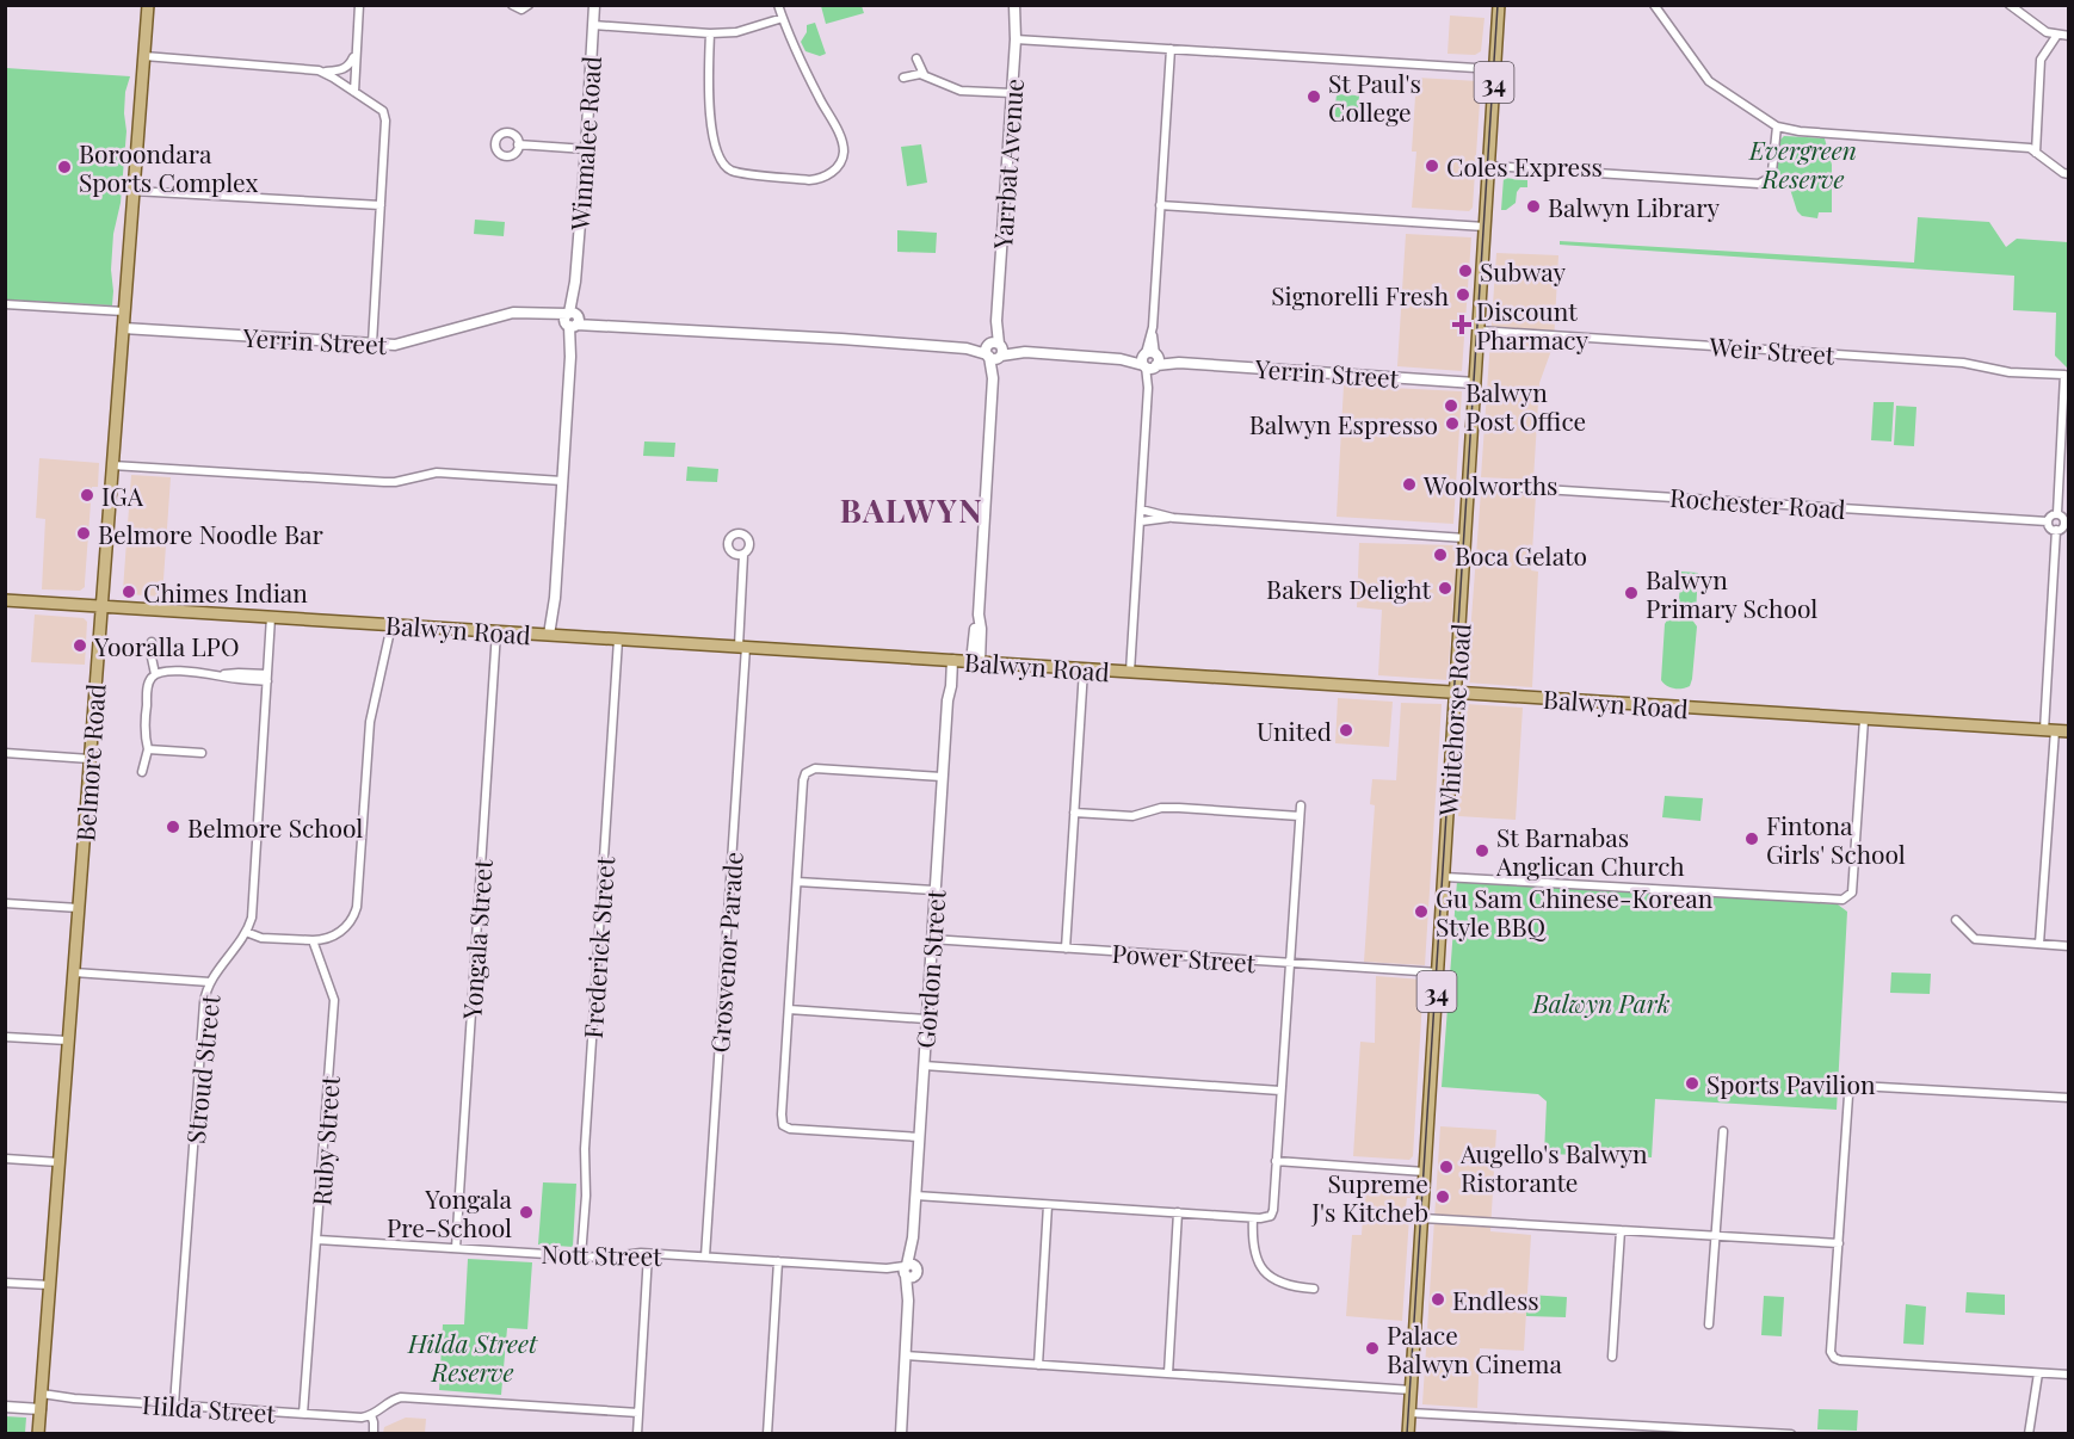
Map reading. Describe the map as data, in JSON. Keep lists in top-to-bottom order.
{
  "streets": {
    "main road": [
      "34",
      "Balwyn Road",
      "Whitehorse Road",
      "Belmore Road"
    ],
    "street": [
      "Winmalee Road",
      "Yarrbat Avenue",
      "Yerrin Street",
      "Weir Street",
      "Rochester Road",
      "Yongala Street",
      "Frederick Street",
      "Grosvenor Parade",
      "Power Street",
      "Gordon Street",
      "Stroud Street",
      "Ruby Street",
      "Nott Street",
      "Hilda Street"
    ]
  },
  "crossings": [
    ["Winmalee Road", "Yerrin Street"],
    ["Winmalee Road", "Balwyn Road"],
    ["Yarrbat Avenue", "Yerrin Street"],
    ["Yarrbat Avenue", "Balwyn Road"],
    ["Yerrin Street", "Whitehorse Road"],
    ["Yerrin Street", "Belmore Road"],
    ["Weir Street", "Rochester Road"],
    ["Weir Street", "Whitehorse Road"],
    ["Rochester Road", "Whitehorse Road"],
    ["Balwyn Road", "Whitehorse Road"],
    ["Balwyn Road", "Belmore Road"],
    ["Balwyn Road", "Yongala Street"],
    ["Balwyn Road", "Frederick Street"],
    ["Balwyn Road", "Grosvenor Parade"],
    ["Balwyn Road", "Gordon Street"],
    ["Balwyn Road", "Stroud Street"],
    ["Whitehorse Road", "Power Street"],
    ["Belmore Road", "Hilda Street"],
    ["Yongala Street", "Nott Street"],
    ["Frederick Street", "Nott Street"],
    ["Grosvenor Parade", "Nott Street"],
    ["Power Street", "Gordon Street"],
    ["Gordon Street", "Nott Street"],
    ["Stroud Street", "Hilda Street"],
    ["Ruby Street", "Nott Street"],
    ["Ruby Street", "Hilda Street"]
  ],
  "districts": ["BALWYN"],
  "parks": ["Evergreen Reserve", "Balwyn Park", "Hilda Street Reserve"],
  "places": {
    "other": [
      "St Paul's College",
      "Coles Express",
      "Boroondara Sports Complex",
      "Balwyn Library",
      "Subway",
      "Signorelli Fresh",
      "Balwyn Post Office",
      "Balwyn Espresso",
      "Woolworths",
      "IGA",
      "Belmore Noodle Bar",
      "Boca Gelato",
      "Bakers Delight",
      "Chimes Indian",
      "Balwyn Primary School",
      "Yooralla LPO",
      "United",
      "Belmore School",
      "Fintona Girls' School",
      "St Barnabas Anglican Church",
      "Gu Sam Chinese-Korean Style BBQ",
      "Sports Pavilion",
      "Augello's Balwyn Ristorante",
      "Supreme J's Kitcheb",
      "Yongala Pre-School",
      "Endless",
      "Palace Balwyn Cinema"
    ],
    "health": ["Discount Pharmacy"]
  }
}
